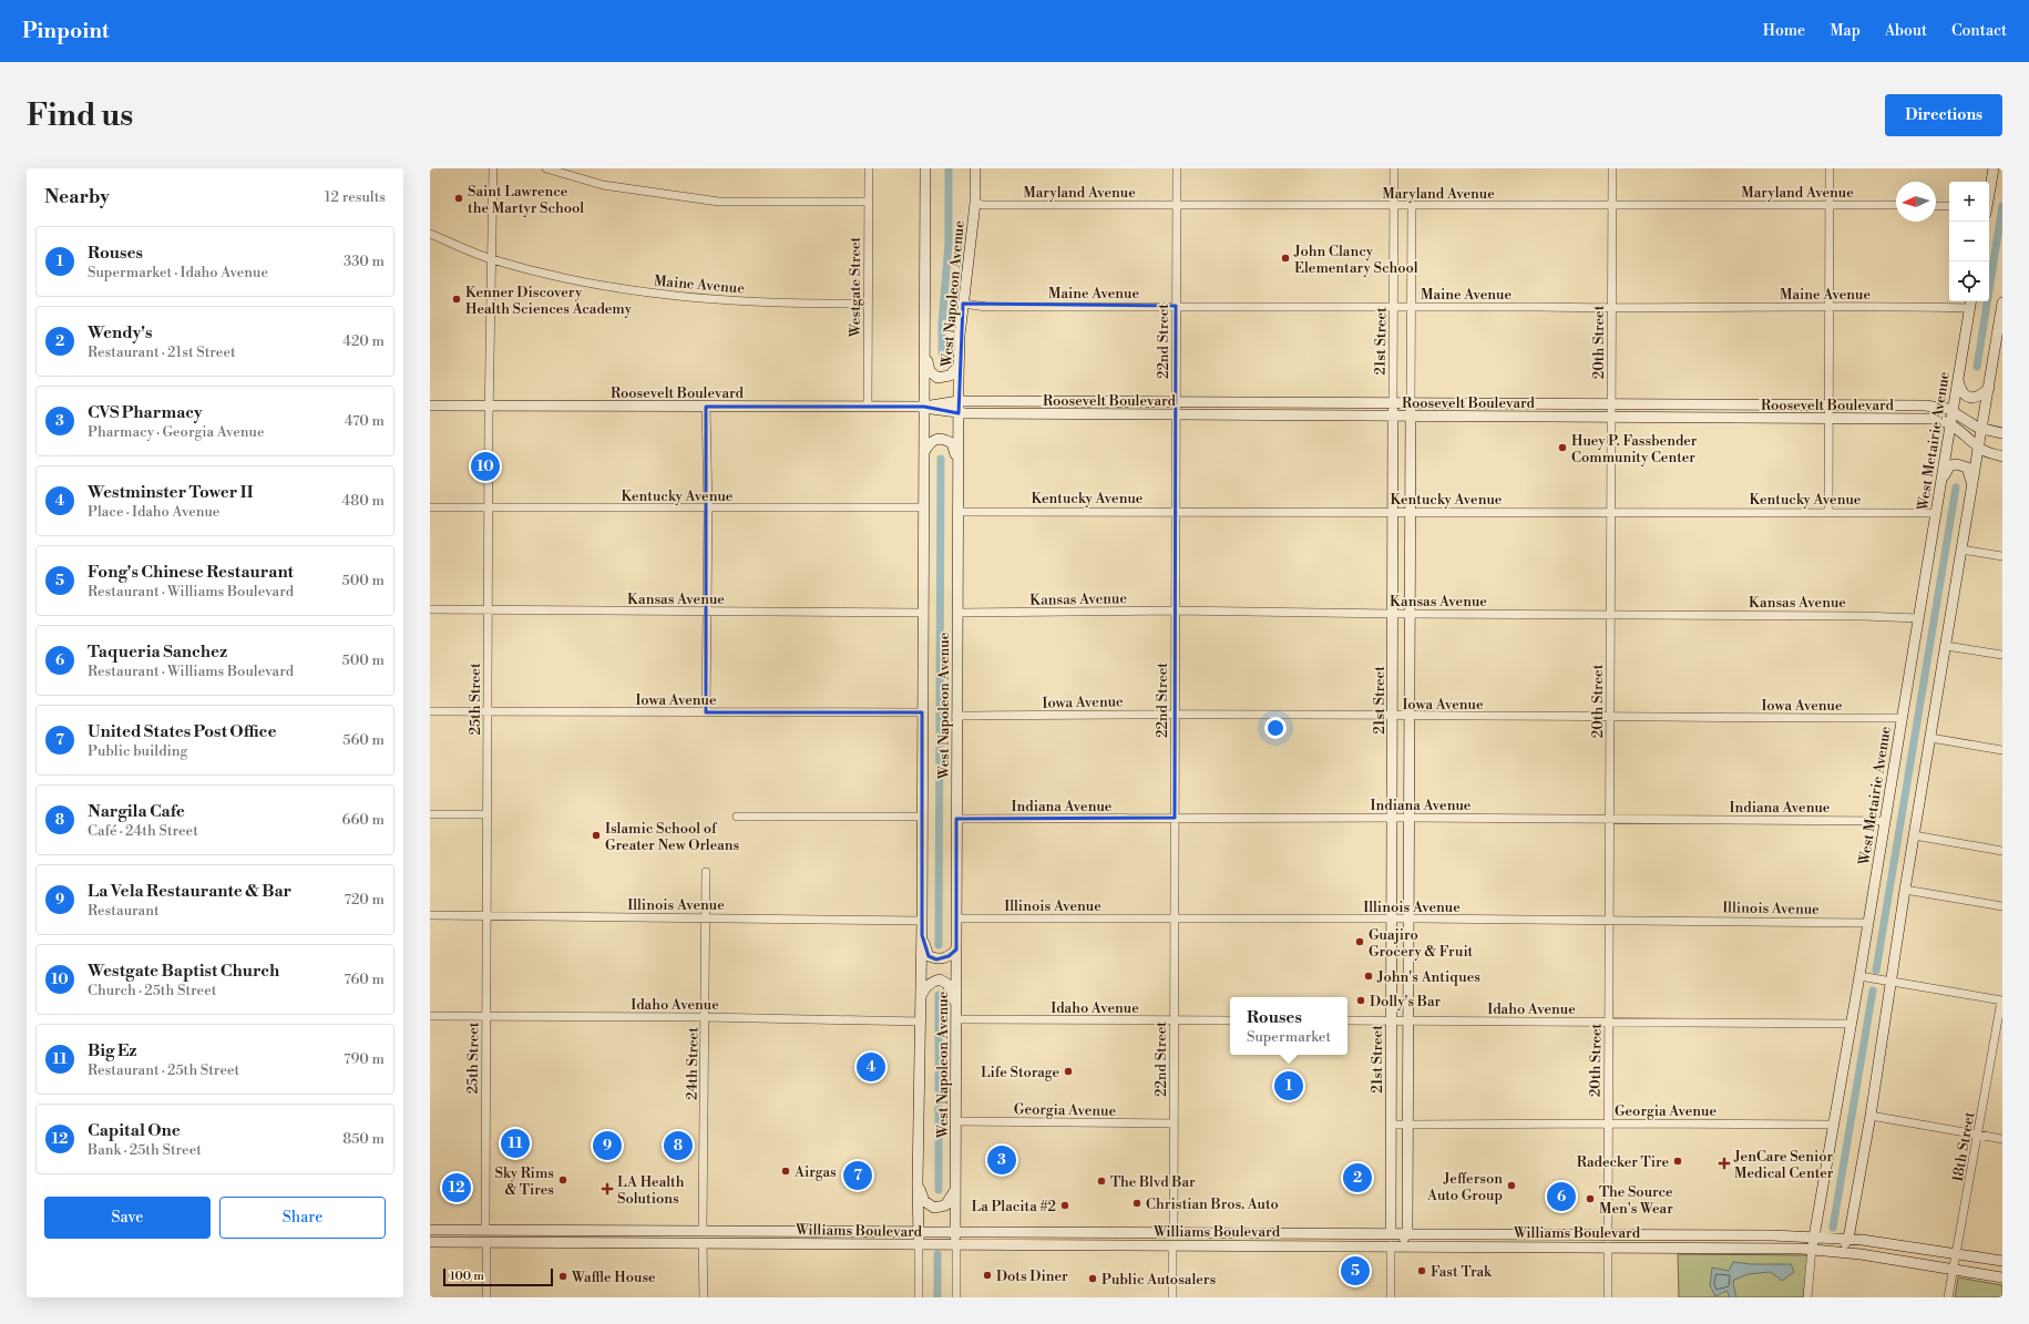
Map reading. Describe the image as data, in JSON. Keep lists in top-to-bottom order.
{
  "streets": {
    "main road": [
      "West Napoleon Avenue",
      "21st Street",
      "Roosevelt Boulevard",
      "West Metairie Avenue",
      "Williams Boulevard"
    ],
    "street": [
      "Maryland Avenue",
      "Maine Avenue",
      "Westgate Street",
      "22nd Street",
      "20th Street",
      "Kentucky Avenue",
      "Kansas Avenue",
      "25th Street",
      "Iowa Avenue",
      "Indiana Avenue",
      "Illinois Avenue",
      "Idaho Avenue",
      "24th Street",
      "Georgia Avenue",
      "18th Street"
    ]
  },
  "crossings": [
    ["Maryland Avenue", "West Napoleon Avenue"],
    ["Maryland Avenue", "22nd Street"],
    ["Maryland Avenue", "21st Street"],
    ["Maryland Avenue", "20th Street"],
    ["Maine Avenue", "Westgate Street"],
    ["Maine Avenue", "West Napoleon Avenue"],
    ["Maine Avenue", "22nd Street"],
    ["Maine Avenue", "21st Street"],
    ["Maine Avenue", "20th Street"],
    ["Maine Avenue", "West Metairie Avenue"],
    ["Maine Avenue", "25th Street"],
    ["Westgate Street", "Roosevelt Boulevard"],
    ["West Napoleon Avenue", "Roosevelt Boulevard"],
    ["West Napoleon Avenue", "Kentucky Avenue"],
    ["West Napoleon Avenue", "Kansas Avenue"],
    ["West Napoleon Avenue", "Iowa Avenue"],
    ["West Napoleon Avenue", "Indiana Avenue"],
    ["West Napoleon Avenue", "Illinois Avenue"],
    ["West Napoleon Avenue", "Idaho Avenue"],
    ["West Napoleon Avenue", "Georgia Avenue"],
    ["West Napoleon Avenue", "Williams Boulevard"],
    ["22nd Street", "Roosevelt Boulevard"],
    ["22nd Street", "Kentucky Avenue"],
    ["22nd Street", "Kansas Avenue"],
    ["22nd Street", "Iowa Avenue"],
    ["22nd Street", "Indiana Avenue"],
    ["22nd Street", "Illinois Avenue"],
    ["22nd Street", "Idaho Avenue"],
    ["22nd Street", "Georgia Avenue"],
    ["22nd Street", "Williams Boulevard"],
    ["21st Street", "Roosevelt Boulevard"],
    ["21st Street", "Kentucky Avenue"],
    ["21st Street", "Kansas Avenue"],
    ["21st Street", "Iowa Avenue"],
    ["21st Street", "Indiana Avenue"],
    ["21st Street", "Illinois Avenue"],
    ["21st Street", "Idaho Avenue"],
    ["21st Street", "Georgia Avenue"],
    ["21st Street", "Williams Boulevard"],
    ["20th Street", "Roosevelt Boulevard"],
    ["20th Street", "Kentucky Avenue"],
    ["20th Street", "Kansas Avenue"],
    ["20th Street", "Iowa Avenue"],
    ["20th Street", "Indiana Avenue"],
    ["20th Street", "Illinois Avenue"],
    ["20th Street", "Idaho Avenue"],
    ["20th Street", "Georgia Avenue"],
    ["20th Street", "Williams Boulevard"],
    ["Roosevelt Boulevard", "West Metairie Avenue"],
    ["Roosevelt Boulevard", "25th Street"],
    ["West Metairie Avenue", "Kentucky Avenue"],
    ["West Metairie Avenue", "Kansas Avenue"],
    ["West Metairie Avenue", "Iowa Avenue"],
    ["West Metairie Avenue", "Indiana Avenue"],
    ["West Metairie Avenue", "Illinois Avenue"],
    ["West Metairie Avenue", "Idaho Avenue"],
    ["West Metairie Avenue", "Georgia Avenue"],
    ["West Metairie Avenue", "Williams Boulevard"],
    ["Kentucky Avenue", "25th Street"],
    ["Kansas Avenue", "25th Street"],
    ["25th Street", "Iowa Avenue"],
    ["25th Street", "Illinois Avenue"],
    ["25th Street", "Idaho Avenue"],
    ["25th Street", "Williams Boulevard"],
    ["Illinois Avenue", "24th Street"],
    ["Idaho Avenue", "24th Street"],
    ["24th Street", "Williams Boulevard"],
    ["18th Street", "Williams Boulevard"]
  ],
  "places": {
    "other": [
      "Saint Lawrence the Martyr School",
      "John Clancy Elementary School",
      "Kenner Discovery Health Sciences Academy",
      "Huey P. Fassbender Community Center",
      "Islamic School of Greater New Orleans",
      "Guajiro Grocery & Fruit",
      "John's Antiques",
      "Dolly's Bar",
      "Life Storage",
      "Radecker Tire",
      "Airgas",
      "Sky Rims & Tires",
      "The Blvd Bar",
      "Jefferson Auto Group",
      "The Source Men's Wear",
      "Christian Bros. Auto",
      "La Placita #2",
      "Fast Trak",
      "Dots Diner",
      "Waffle House",
      "Public Autosalers"
    ],
    "health": ["JenCare Senior Medical Center", "LA Health Solutions"]
  },
  "scale_bar": "100 m",
  "north": "left",
  "page": {
    "header": "Pinpoint",
    "nav": [
      "Home",
      "Map",
      "About",
      "Contact"
    ],
    "buttons": [
      "Directions",
      ["Save", "Share"]
    ],
    "title": "Find us",
    "heading": ["Nearby", "12 results"],
    "map_buttons": ["+", "−"],
    "list": [
      {
        "mark": "1",
        "name": "Rouses",
        "note": "Supermarket · Idaho Avenue",
        "value": "330 m"
      },
      {
        "mark": "2",
        "name": "Wendy's",
        "note": "Restaurant · 21st Street",
        "value": "420 m"
      },
      {
        "mark": "3",
        "name": "CVS Pharmacy",
        "note": "Pharmacy · Georgia Avenue",
        "value": "470 m"
      },
      {
        "mark": "4",
        "name": "Westminster Tower II",
        "note": "Place · Idaho Avenue",
        "value": "480 m"
      },
      {
        "mark": "5",
        "name": "Fong's Chinese Restaurant",
        "note": "Restaurant · Williams Boulevard",
        "value": "500 m"
      },
      {
        "mark": "6",
        "name": "Taqueria Sanchez",
        "note": "Restaurant · Williams Boulevard",
        "value": "500 m"
      },
      {
        "mark": "7",
        "name": "United States Post Office",
        "note": "Public building",
        "value": "560 m"
      },
      {
        "mark": "8",
        "name": "Nargila Cafe",
        "note": "Café · 24th Street",
        "value": "660 m"
      },
      {
        "mark": "9",
        "name": "La Vela Restaurante & Bar",
        "note": "Restaurant",
        "value": "720 m"
      },
      {
        "mark": "10",
        "name": "Westgate Baptist Church",
        "note": "Church · 25th Street",
        "value": "760 m"
      },
      {
        "mark": "11",
        "name": "Big Ez",
        "note": "Restaurant · 25th Street",
        "value": "790 m"
      },
      {
        "mark": "12",
        "name": "Capital One",
        "note": "Bank · 25th Street",
        "value": "850 m"
      }
    ],
    "pins": [
      "10",
      "4",
      "1",
      "11",
      "8",
      "9",
      "3",
      "7",
      "2",
      "12",
      "6",
      "5"
    ],
    "popup": ["Rouses", "Supermarket"],
    "scale": "100 m"
  }
}
